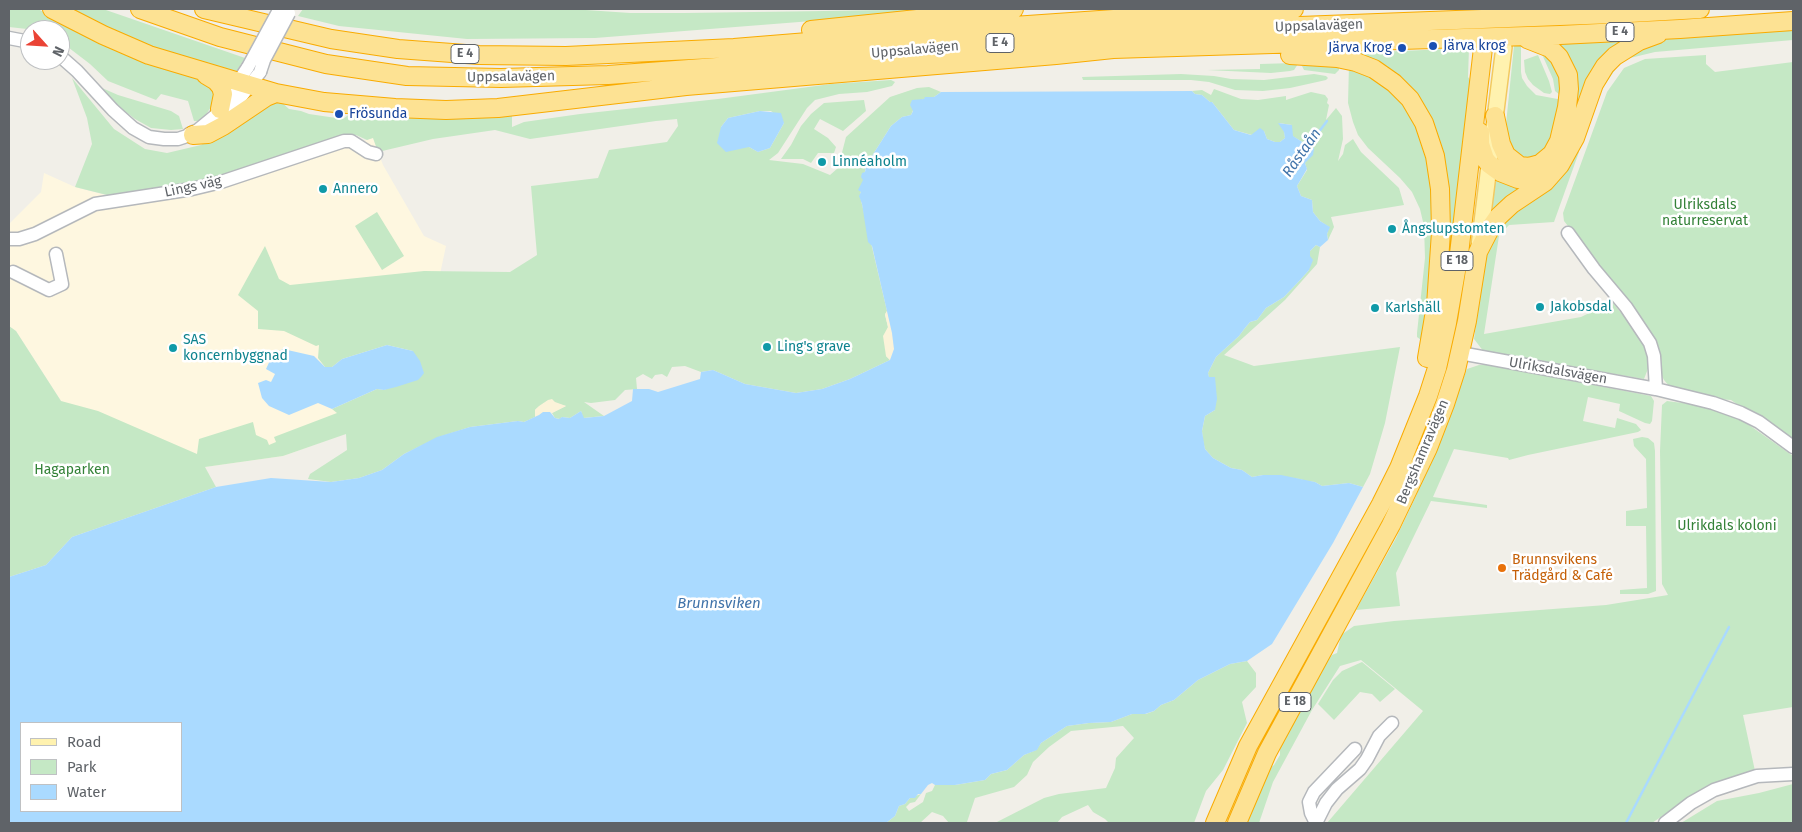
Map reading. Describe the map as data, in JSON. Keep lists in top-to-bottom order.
{
  "streets": {
    "highway": [
      "Uppsalavägen",
      "E 4",
      "E 18",
      "Bergshamravägen"
    ],
    "street": ["Lings väg", "Ulriksdalsvägen"]
  },
  "crossings": [
    ["Uppsalavägen", "E 4"],
    ["E 4", "E 18"],
    ["E 18", "Bergshamravägen"],
    ["Ulriksdalsvägen", "Bergshamravägen"]
  ],
  "water": ["Råstaån", "Brunnsviken"],
  "parks": ["Ulriksdals naturreservat", "Hagaparken", "Ulrikdals koloni"],
  "places": [
    "Järva krog",
    "Järva Krog",
    "Frösunda",
    "Linnéaholm",
    "Annero",
    "Ångslupstomten",
    "Jakobsdal",
    "Karlshäll",
    "Ling's grave",
    "SAS koncernbyggnad",
    "Brunnsvikens Trädgård & Café"
  ],
  "legend": ["Road", "Park", "Water"],
  "north": "bottom right"
}
